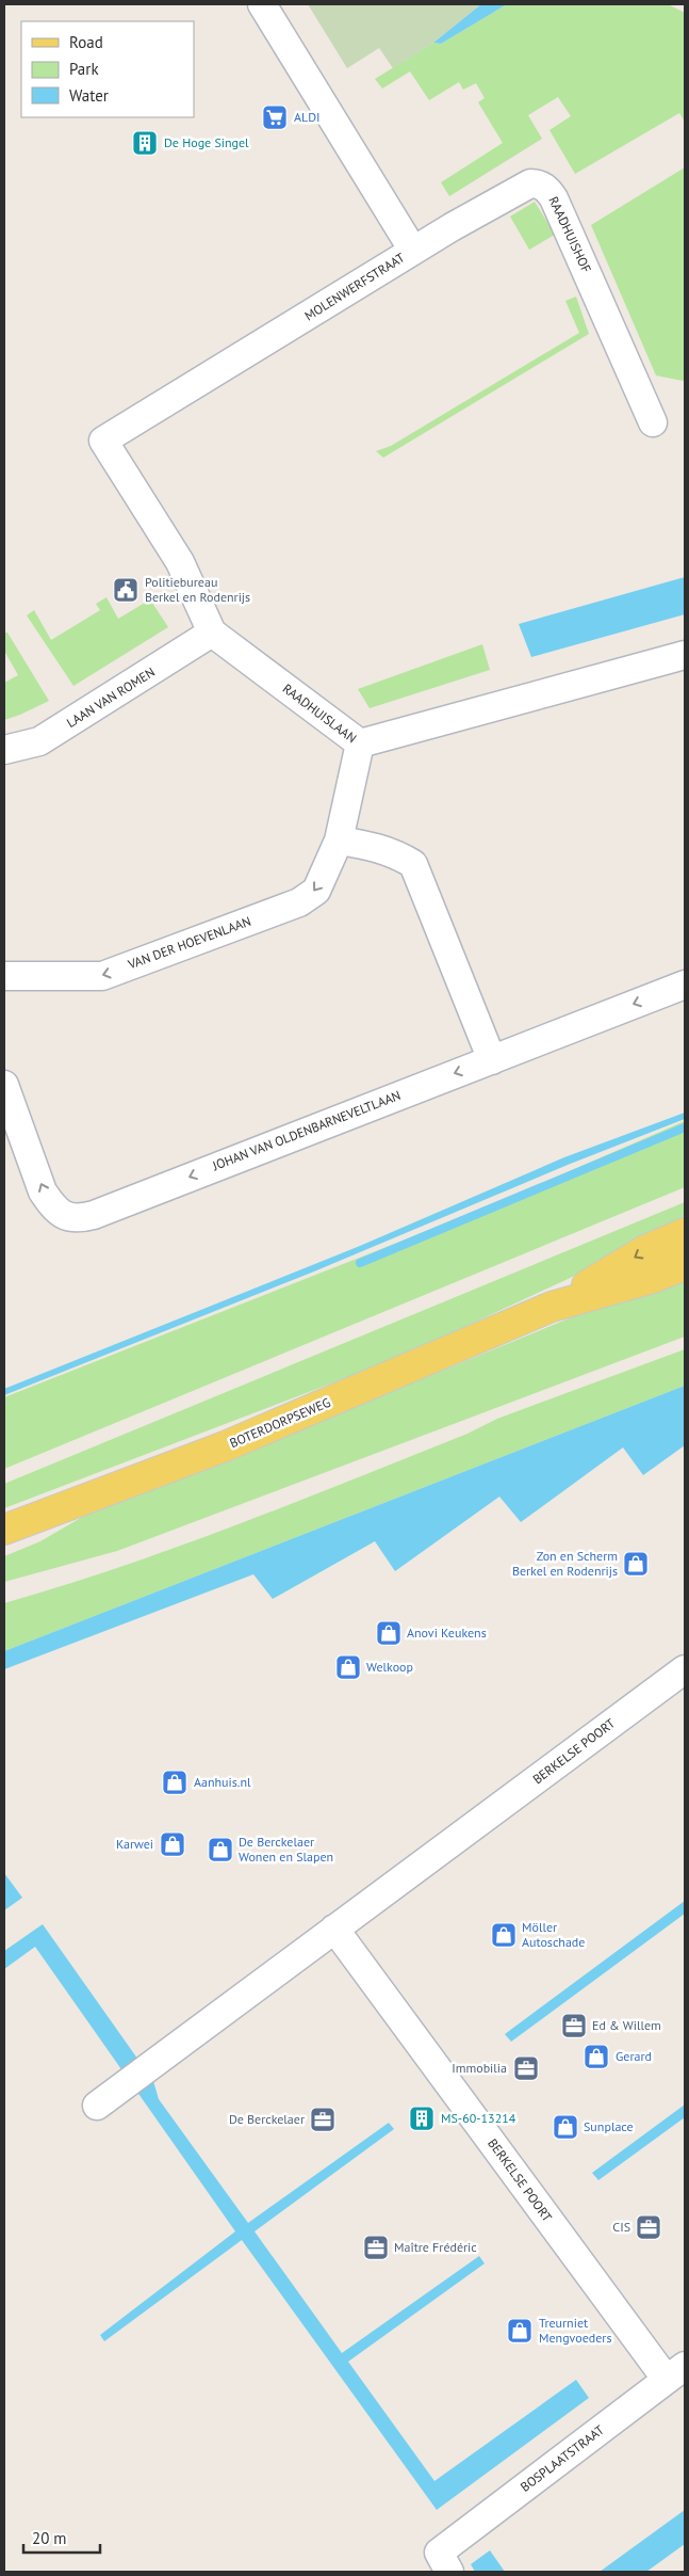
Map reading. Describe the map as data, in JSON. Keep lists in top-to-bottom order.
{
  "streets": {
    "main road": ["BOTERDORPSEWEG"],
    "street": [
      "RAADHUISHOF",
      "MOLENWERFSTRAAT",
      "LAAN VAN ROMEN",
      "RAADHUISLAAN",
      "VAN DER HOEVENLAAN",
      "JOHAN VAN OLDENBARNEVELTLAAN",
      "BERKELSE POORT",
      "BOSPLAATSTRAAT"
    ]
  },
  "crossings": [
    ["RAADHUISHOF", "MOLENWERFSTRAAT"],
    ["MOLENWERFSTRAAT", "RAADHUISLAAN"],
    ["LAAN VAN ROMEN", "RAADHUISLAAN"],
    ["RAADHUISLAAN", "VAN DER HOEVENLAAN"],
    ["BERKELSE POORT", "BOSPLAATSTRAAT"]
  ],
  "one_way": ["VAN DER HOEVENLAAN", "JOHAN VAN OLDENBARNEVELTLAAN"],
  "places": {
    "supermarket": ["ALDI"],
    "building": ["De Hoge Singel", "MS-60-13214"],
    "public building": ["Politiebureau Berkel en Rodenrijs"],
    "shop": [
      "Zon en Scherm Berkel en Rodenrijs",
      "Anovi Keukens",
      "Welkoop",
      "Aanhuis.nl",
      "Karwei",
      "De Berckelaer Wonen en Slapen",
      "Möller Autoschade",
      "Gerard",
      "Sunplace",
      "Treurniet Mengvoeders"
    ],
    "office": [
      "Ed & Willem",
      "Immobilia",
      "De Berckelaer",
      "CIS",
      "Maître Frédéric"
    ]
  },
  "legend": ["Road", "Park", "Water"],
  "scale_bar": "20 m"
}
